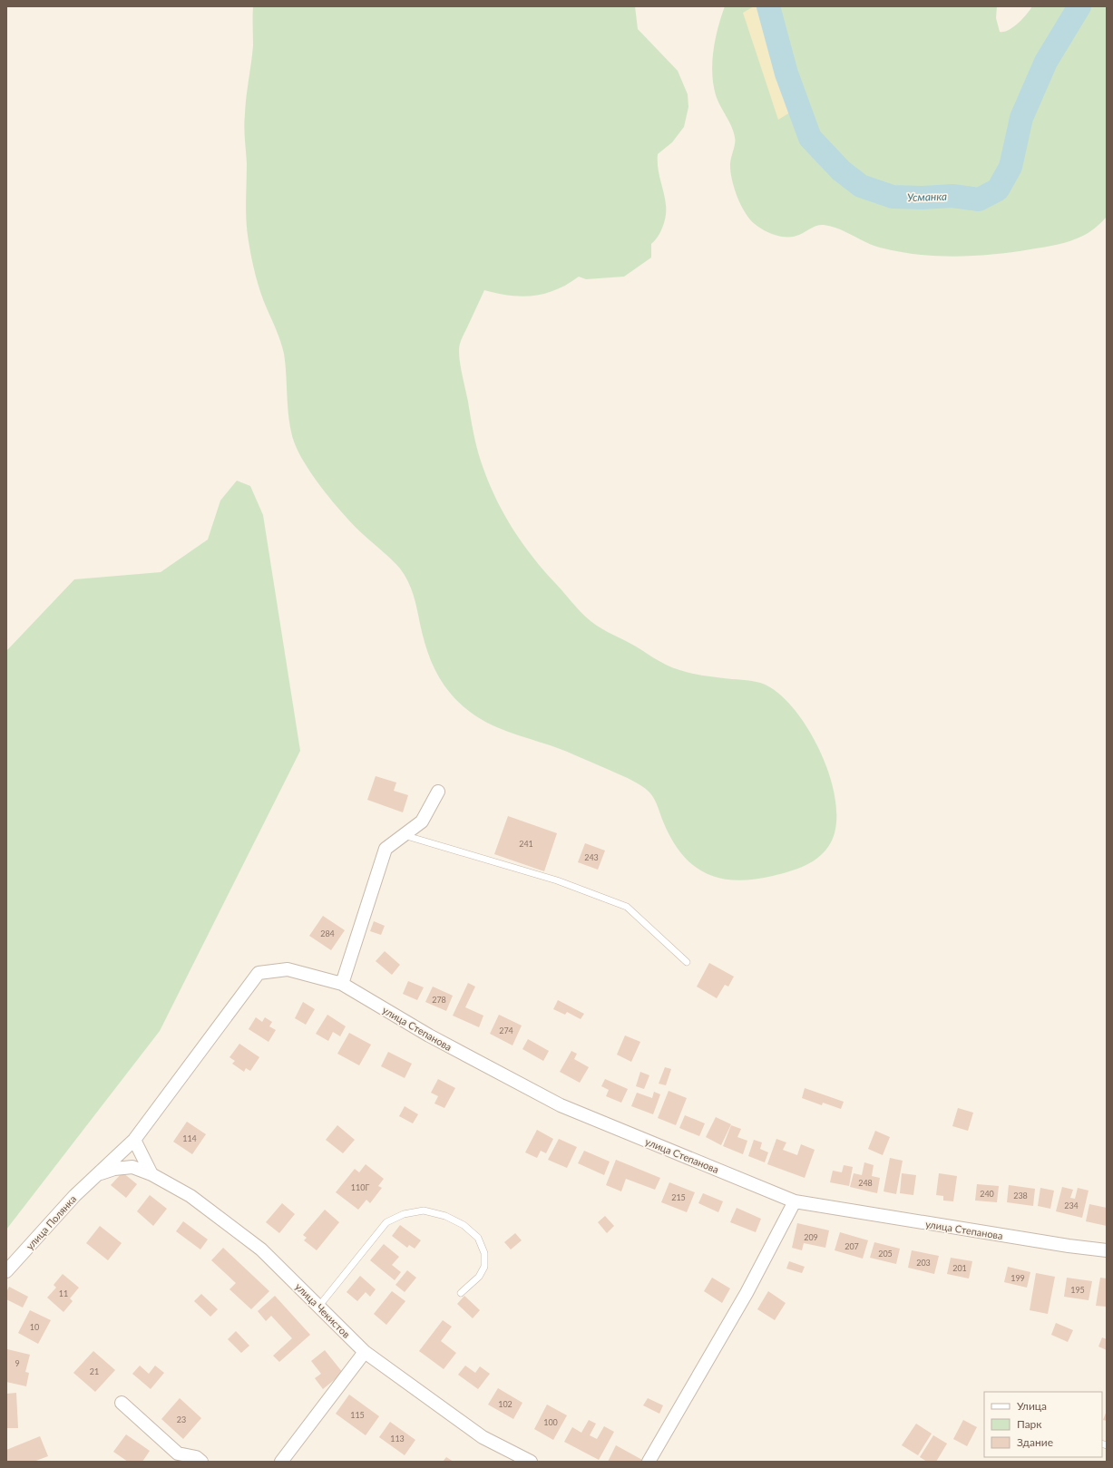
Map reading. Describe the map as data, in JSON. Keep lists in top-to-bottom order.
{
  "streets": {
    "street": ["улица Степанова", "улица Полянка", "улица Чекистов"]
  },
  "crossings": [
    ["улица Степанова", "улица Полянка"],
    ["улица Полянка", "улица Чекистов"]
  ],
  "water": ["Усманка"],
  "house_numbers": [
    "241",
    "243",
    "284",
    "278",
    "274",
    "114",
    "248",
    "110Г",
    "240",
    "238",
    "215",
    "234",
    "209",
    "207",
    "205",
    "203",
    "201",
    "199",
    "195",
    "11",
    "10",
    "9",
    "21",
    "102",
    "115",
    "23",
    "100",
    "113"
  ],
  "legend": ["Улица", "Парк", "Здание"]
}
